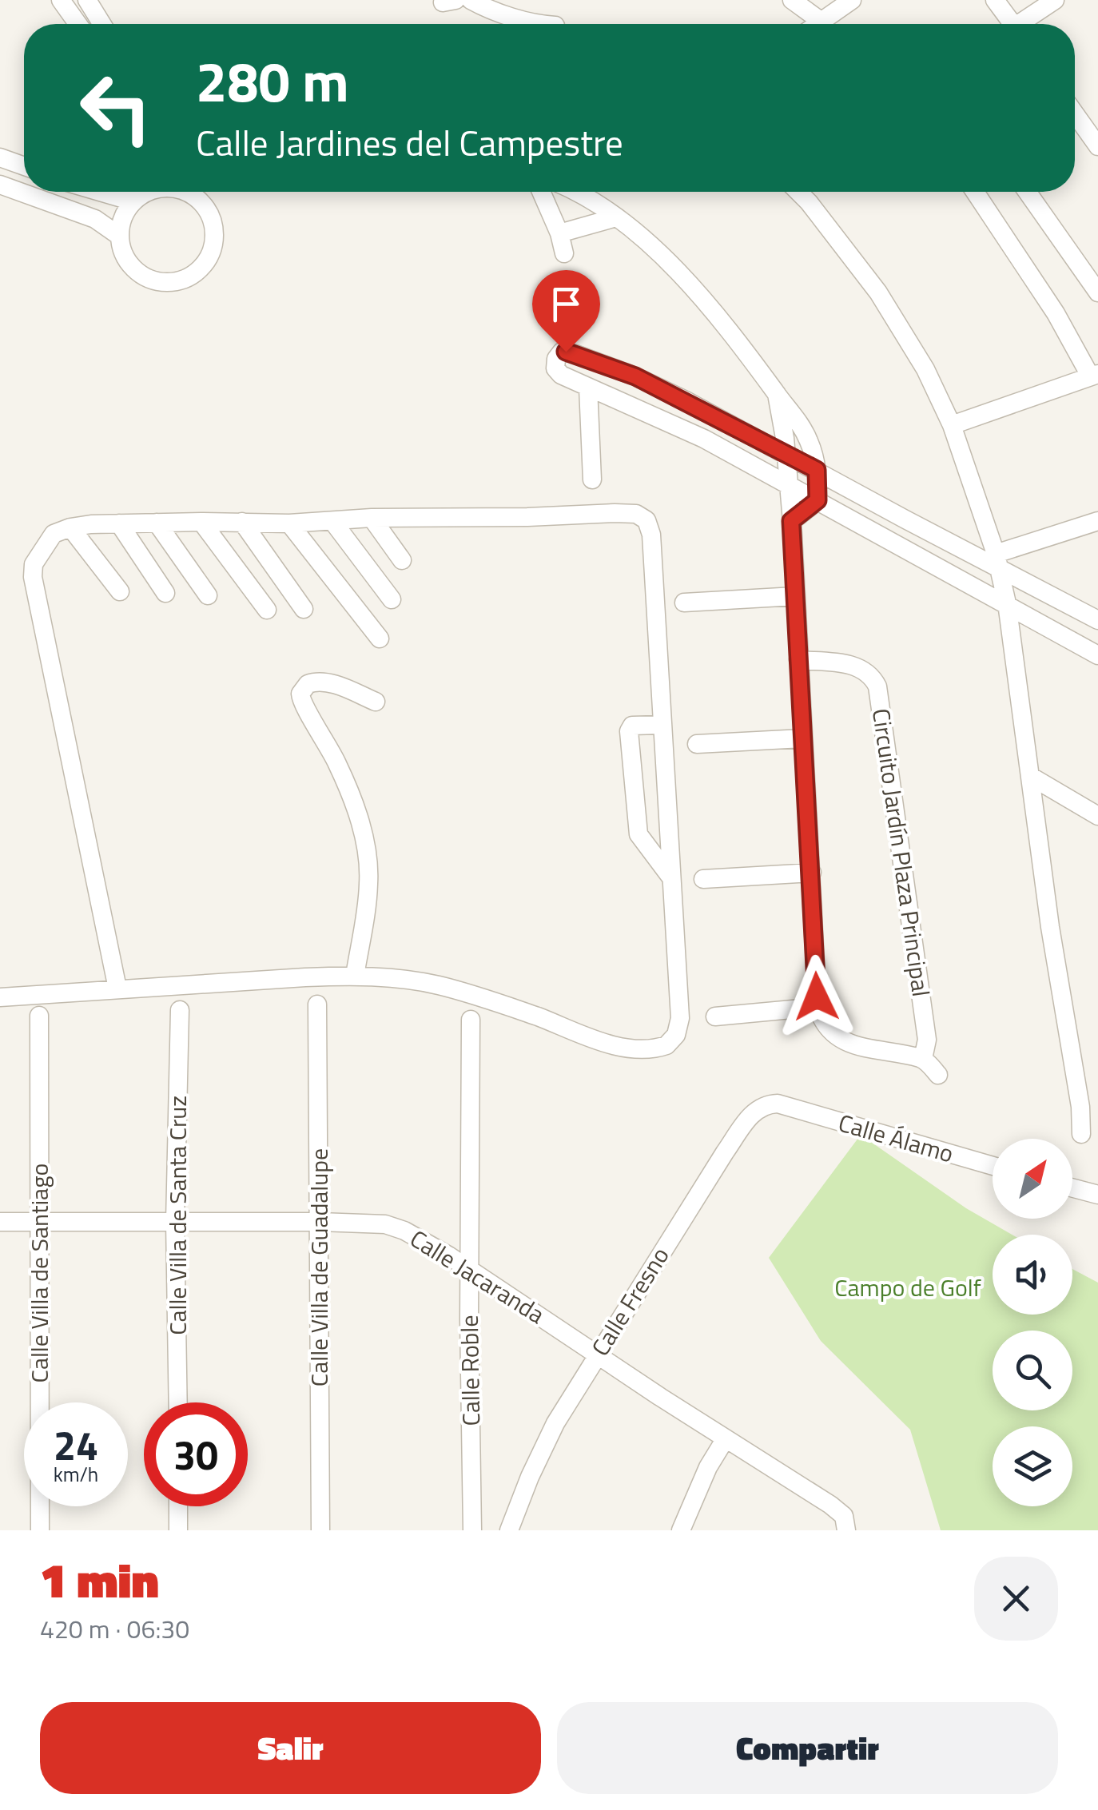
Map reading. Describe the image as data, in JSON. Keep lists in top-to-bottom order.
{
  "streets": {
    "street": [
      "Circuito Jardín Plaza Principal",
      "Calle Álamo",
      "Calle Villa de Santa Cruz",
      "Calle Villa de Guadalupe",
      "Calle Villa de Santiago",
      "Calle Jacaranda",
      "Calle Fresno",
      "Calle Roble"
    ]
  },
  "crossings": [
    ["Calle Álamo", "Calle Fresno"],
    ["Calle Villa de Santa Cruz", "Calle Jacaranda"],
    ["Calle Villa de Guadalupe", "Calle Jacaranda"],
    ["Calle Villa de Santiago", "Calle Jacaranda"],
    ["Calle Jacaranda", "Calle Fresno"],
    ["Calle Jacaranda", "Calle Roble"]
  ],
  "parks": ["Campo de Golf"],
  "north": "top right",
  "page": {
    "turn": ["280 m", "Calle Jardines del Campestre"],
    "speed": "24 km/h",
    "limit": "30",
    "heading": ["1 min", "420 m · 06:30"],
    "buttons": ["Salir", "Compartir"]
  }
}
